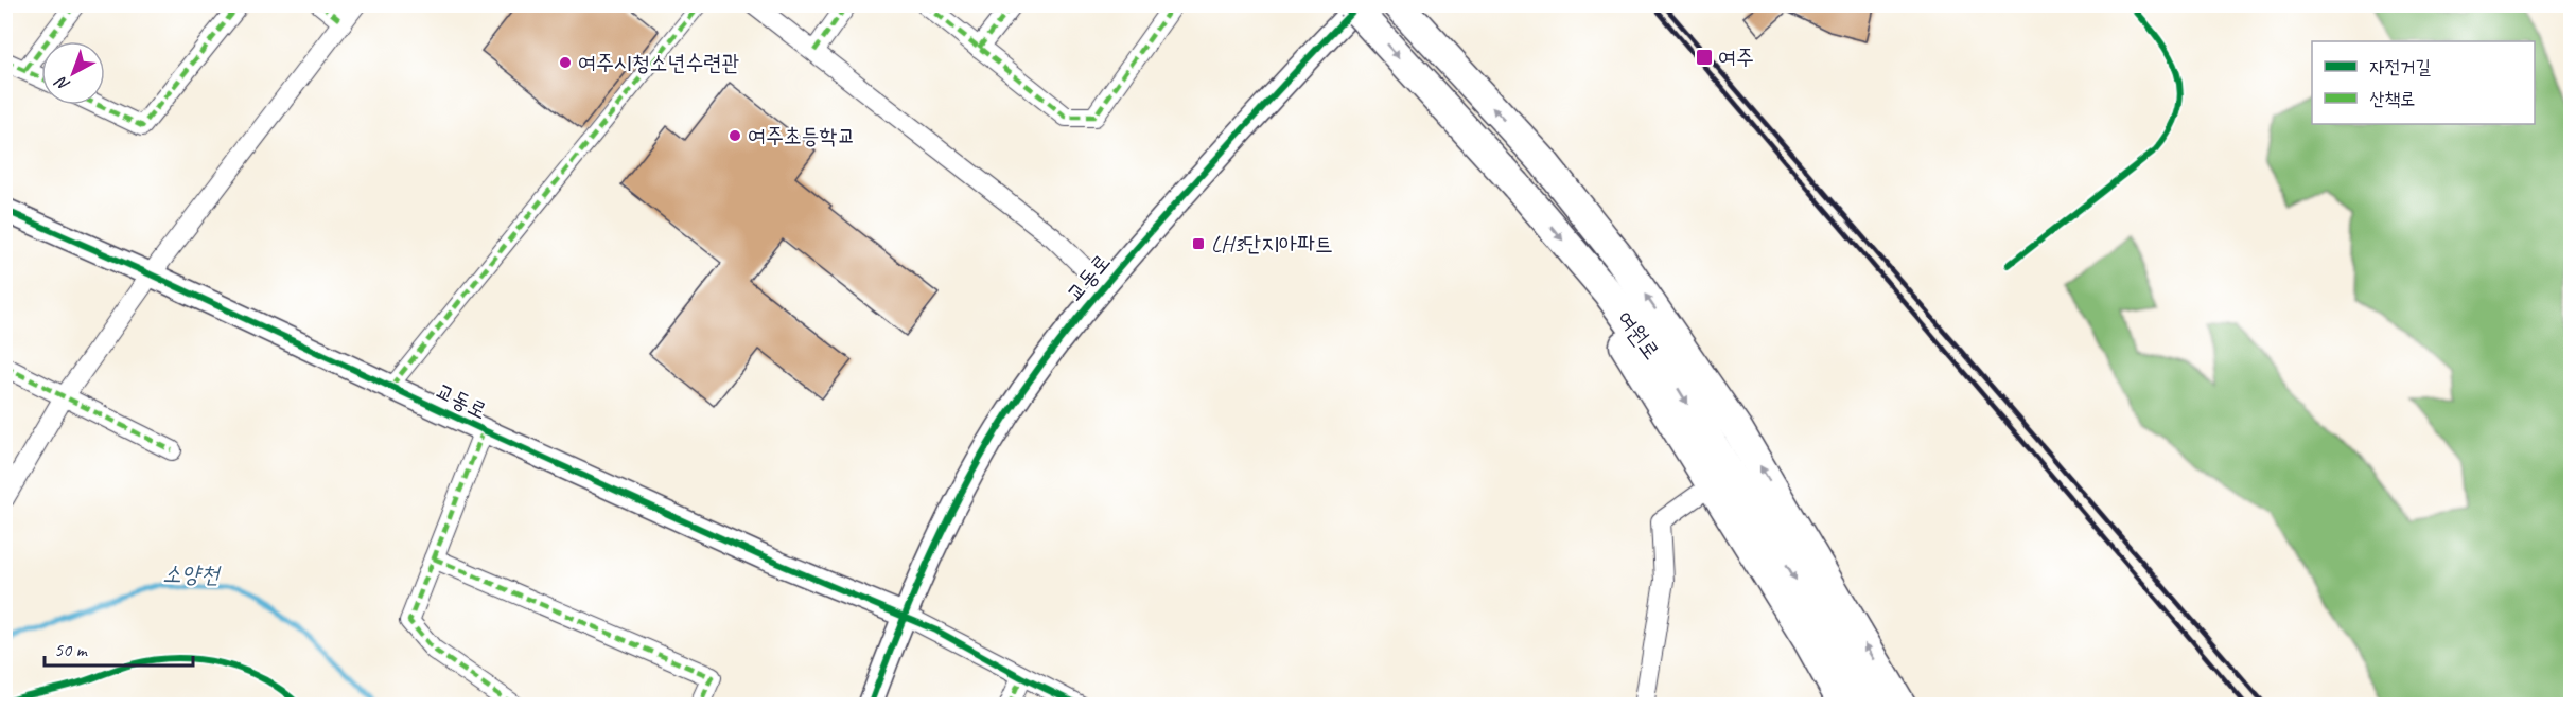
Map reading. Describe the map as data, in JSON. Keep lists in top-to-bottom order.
{
  "streets": {
    "highway": ["여원로"],
    "street": ["교동로"]
  },
  "water": ["소양천"],
  "places": {
    "transit": ["여주", "LH3단지아파트"],
    "other": ["여주시청소년수련관", "여주초등학교"]
  },
  "legend": ["자전거길", "산책로"],
  "scale_bar": "50 m",
  "north": "bottom left"
}
